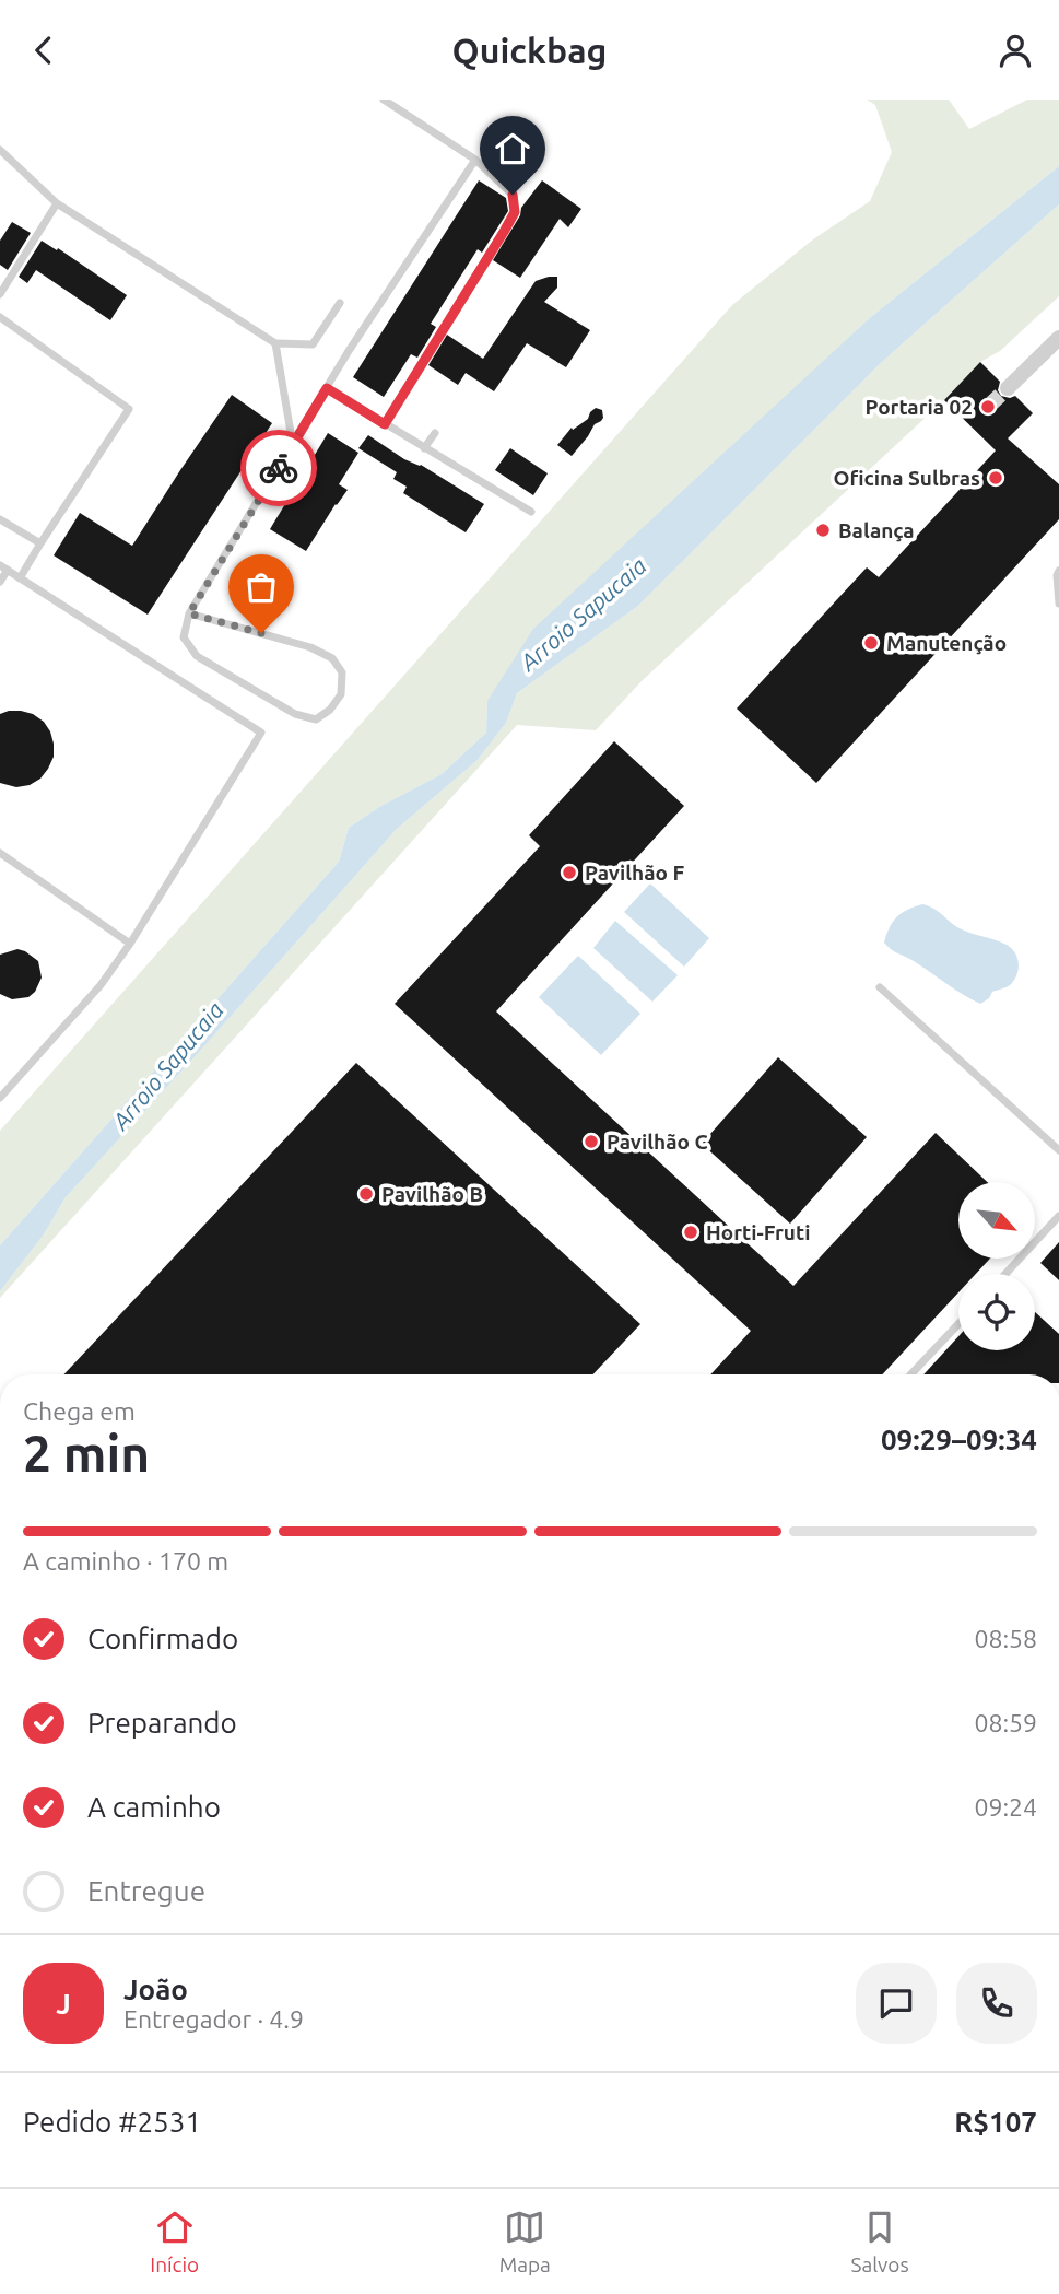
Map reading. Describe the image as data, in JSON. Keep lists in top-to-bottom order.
{
  "water": ["Arroio Sapucaia"],
  "places": [
    "Portaria 02",
    "Oficina Sulbras",
    "Balança",
    "Manutenção",
    "Pavilhão F",
    "Pavilhão C",
    "Pavilhão B",
    "Horti-Fruti"
  ],
  "north": "bottom right",
  "page": {
    "header": "Quickbag",
    "heading": ["2 min", "Chega em", "09:29–09:34"],
    "panel": [
      "João",
      "Entregador · 4.9",
      "Pedido #2531",
      "R$107"
    ],
    "bar": "A caminho · 170 m",
    "list": [
      ["Confirmado", "08:58"],
      ["Preparando", "08:59"],
      ["A caminho", "09:24"],
      "Entregue"
    ],
    "round": "J",
    "tabs": ["Início", "Mapa", "Salvos"]
  }
}
